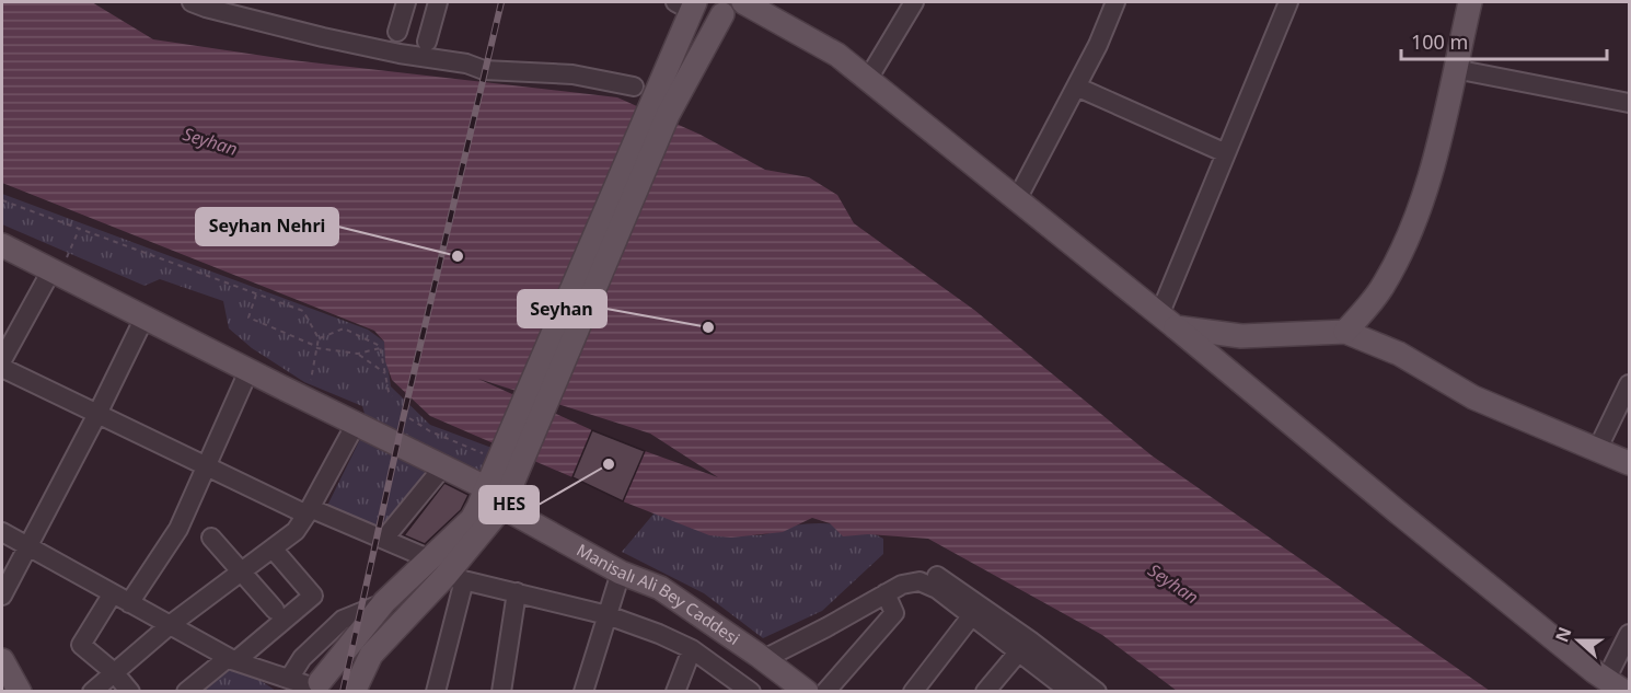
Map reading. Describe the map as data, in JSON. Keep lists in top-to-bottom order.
{
  "streets": {
    "main road": ["Manisalı Ali Bey Caddesi"]
  },
  "water": ["Seyhan"],
  "places": ["Seyhan Nehri", "Seyhan", "HES"],
  "scale_bar": "100 m",
  "north": "left"
}
